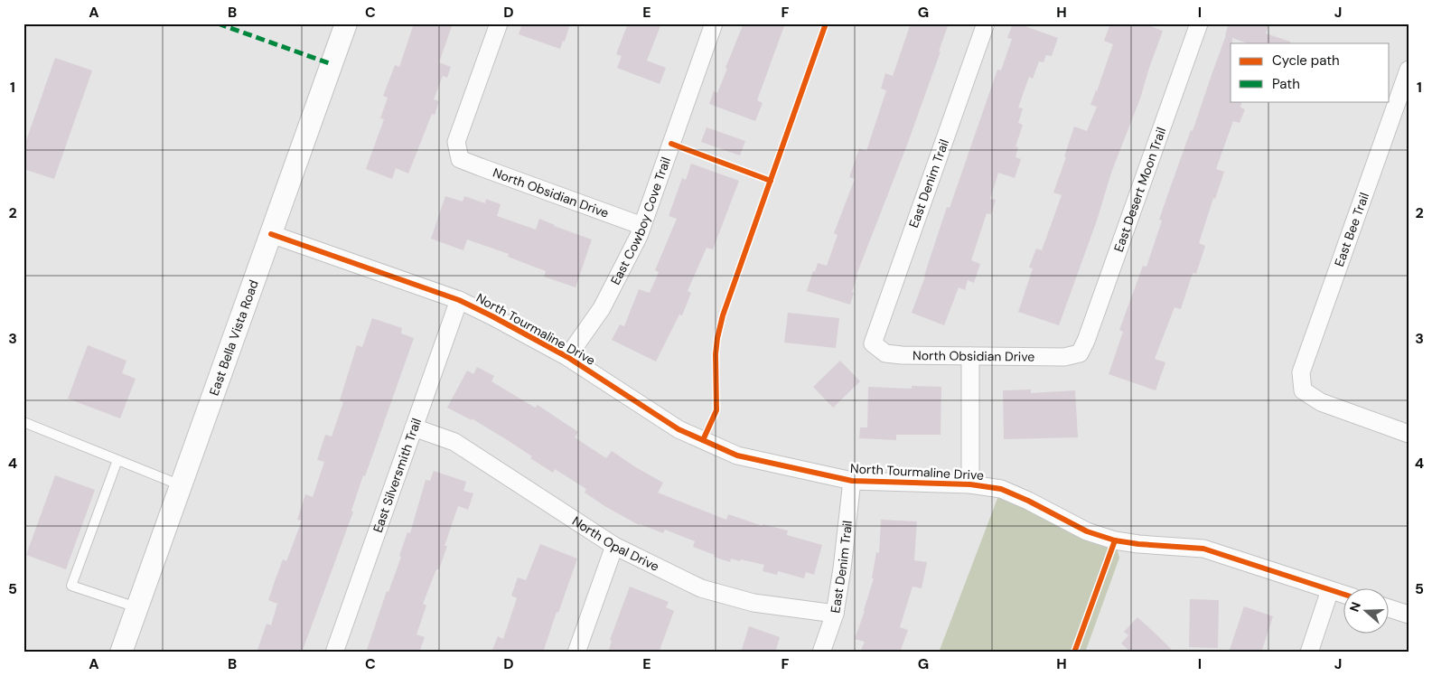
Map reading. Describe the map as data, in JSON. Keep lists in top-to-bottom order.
{
  "streets": {
    "street": [
      "East Denim Trail",
      "East Desert Moon Trail",
      "North Obsidian Drive",
      "East Cowboy Cove Trail",
      "East Bee Trail",
      "North Tourmaline Drive",
      "East Bella Vista Road",
      "East Silversmith Trail",
      "North Opal Drive"
    ]
  },
  "crossings": [
    ["East Denim Trail", "North Obsidian Drive"],
    ["East Denim Trail", "North Tourmaline Drive"],
    ["East Denim Trail", "North Opal Drive"],
    ["East Desert Moon Trail", "North Obsidian Drive"],
    ["North Obsidian Drive", "East Cowboy Cove Trail"],
    ["East Cowboy Cove Trail", "North Tourmaline Drive"],
    ["North Tourmaline Drive", "East Bella Vista Road"],
    ["North Tourmaline Drive", "East Silversmith Trail"],
    ["East Silversmith Trail", "North Opal Drive"]
  ],
  "legend": ["Cycle path", "Path"],
  "north": "left",
  "grid": {
    "columns": [
      "A",
      "B",
      "C",
      "D",
      "E",
      "F",
      "G",
      "H",
      "I",
      "J"
    ],
    "rows": [
      "1",
      "2",
      "3",
      "4",
      "5"
    ]
  }
}
